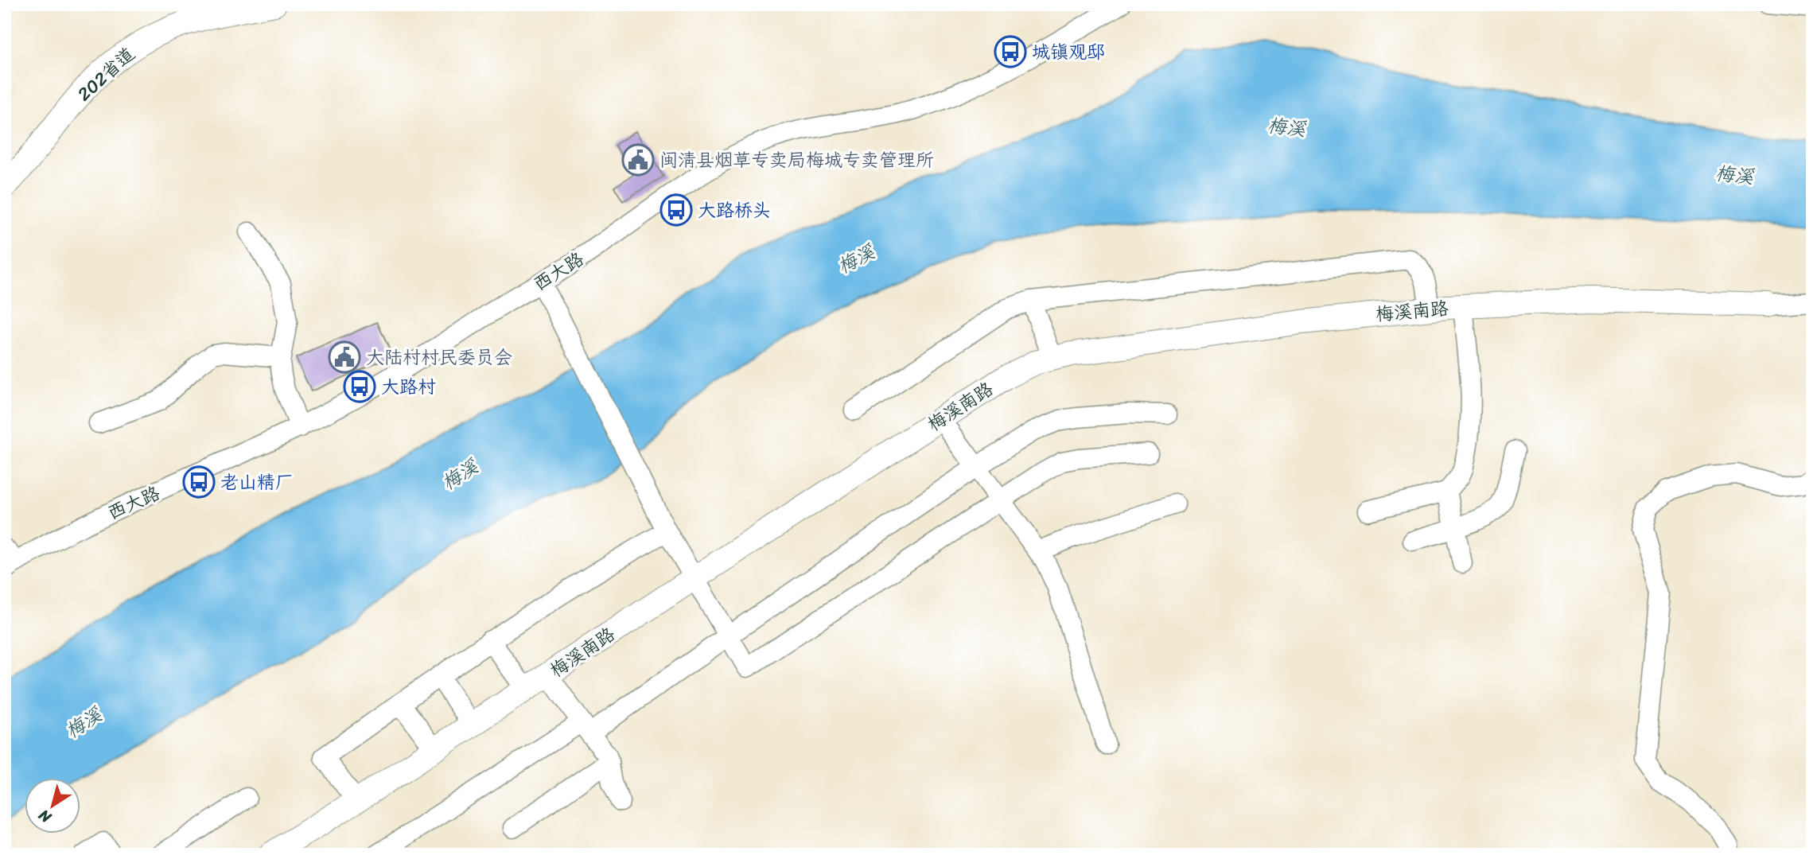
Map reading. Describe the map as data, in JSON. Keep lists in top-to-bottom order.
{
  "streets": {
    "main road": ["202省道", "梅溪南路"],
    "street": ["西大路"]
  },
  "water": ["梅溪"],
  "places": {
    "bus stop": [
      "城镇观邸",
      "大路桥头",
      "大路村",
      "老山精厂"
    ],
    "public building": ["闽清县烟草专卖局梅城专卖管理所", "大陆村村民委员会"]
  },
  "north": "bottom left"
}
